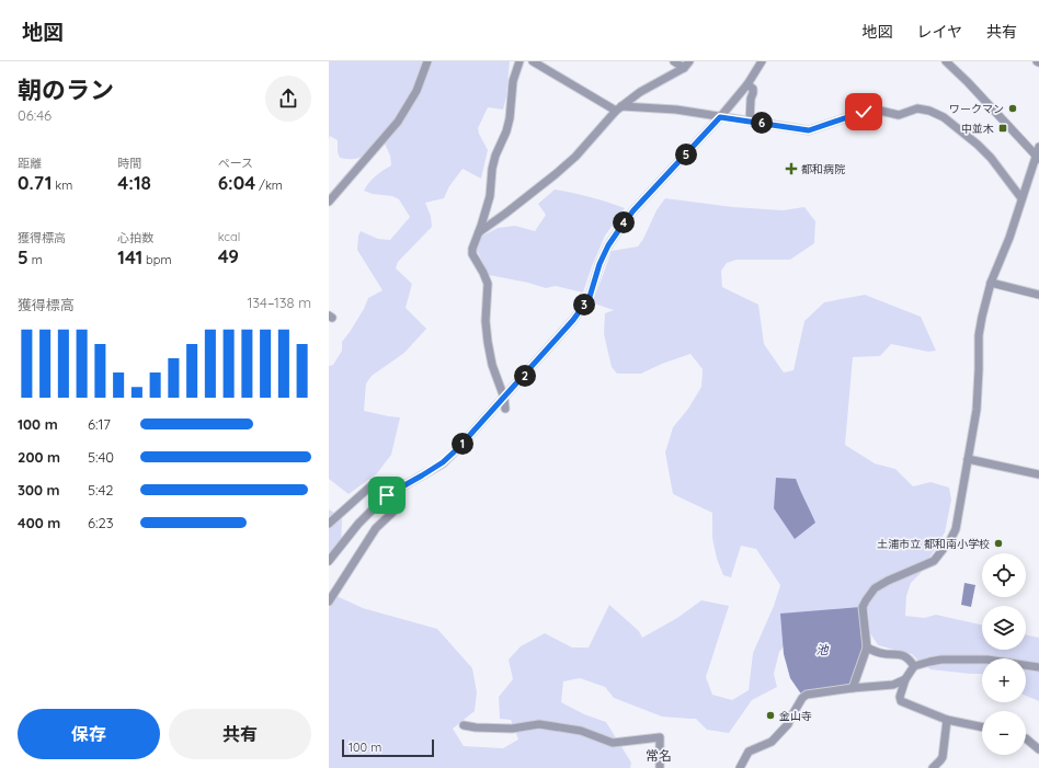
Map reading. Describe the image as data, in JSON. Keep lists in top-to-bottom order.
{
  "districts": ["常名"],
  "water": ["池"],
  "places": {
    "other": ["ワークマン", "土浦市立 都和南小学校", "金山寺"],
    "transit": ["中並木"],
    "health": ["都和病院"]
  },
  "scale_bar": "100 m",
  "page": {
    "header": "地図",
    "nav": ["地図", "レイヤ", "共有"],
    "heading": ["朝のラン", "06:46"],
    "pins": [
      "6",
      "5",
      "4",
      "3",
      "2",
      "1"
    ],
    "stats": [
      ["距離", "0.71 km"],
      ["時間", "4:18"],
      ["ペース", "6:04 /km"],
      ["獲得標高", "5 m"],
      ["心拍数", "141 bpm"],
      ["kcal", "49"]
    ],
    "chart": ["獲得標高", "134–138 m"],
    "list": [
      {
        "name": "100 m",
        "note": "6:17"
      },
      {
        "name": "200 m",
        "note": "5:40"
      },
      {
        "name": "300 m",
        "note": "5:42"
      },
      {
        "name": "400 m",
        "note": "6:23"
      }
    ],
    "map_buttons": ["+", "−"],
    "buttons": ["保存", "共有"],
    "scale": "100 m"
  }
}
